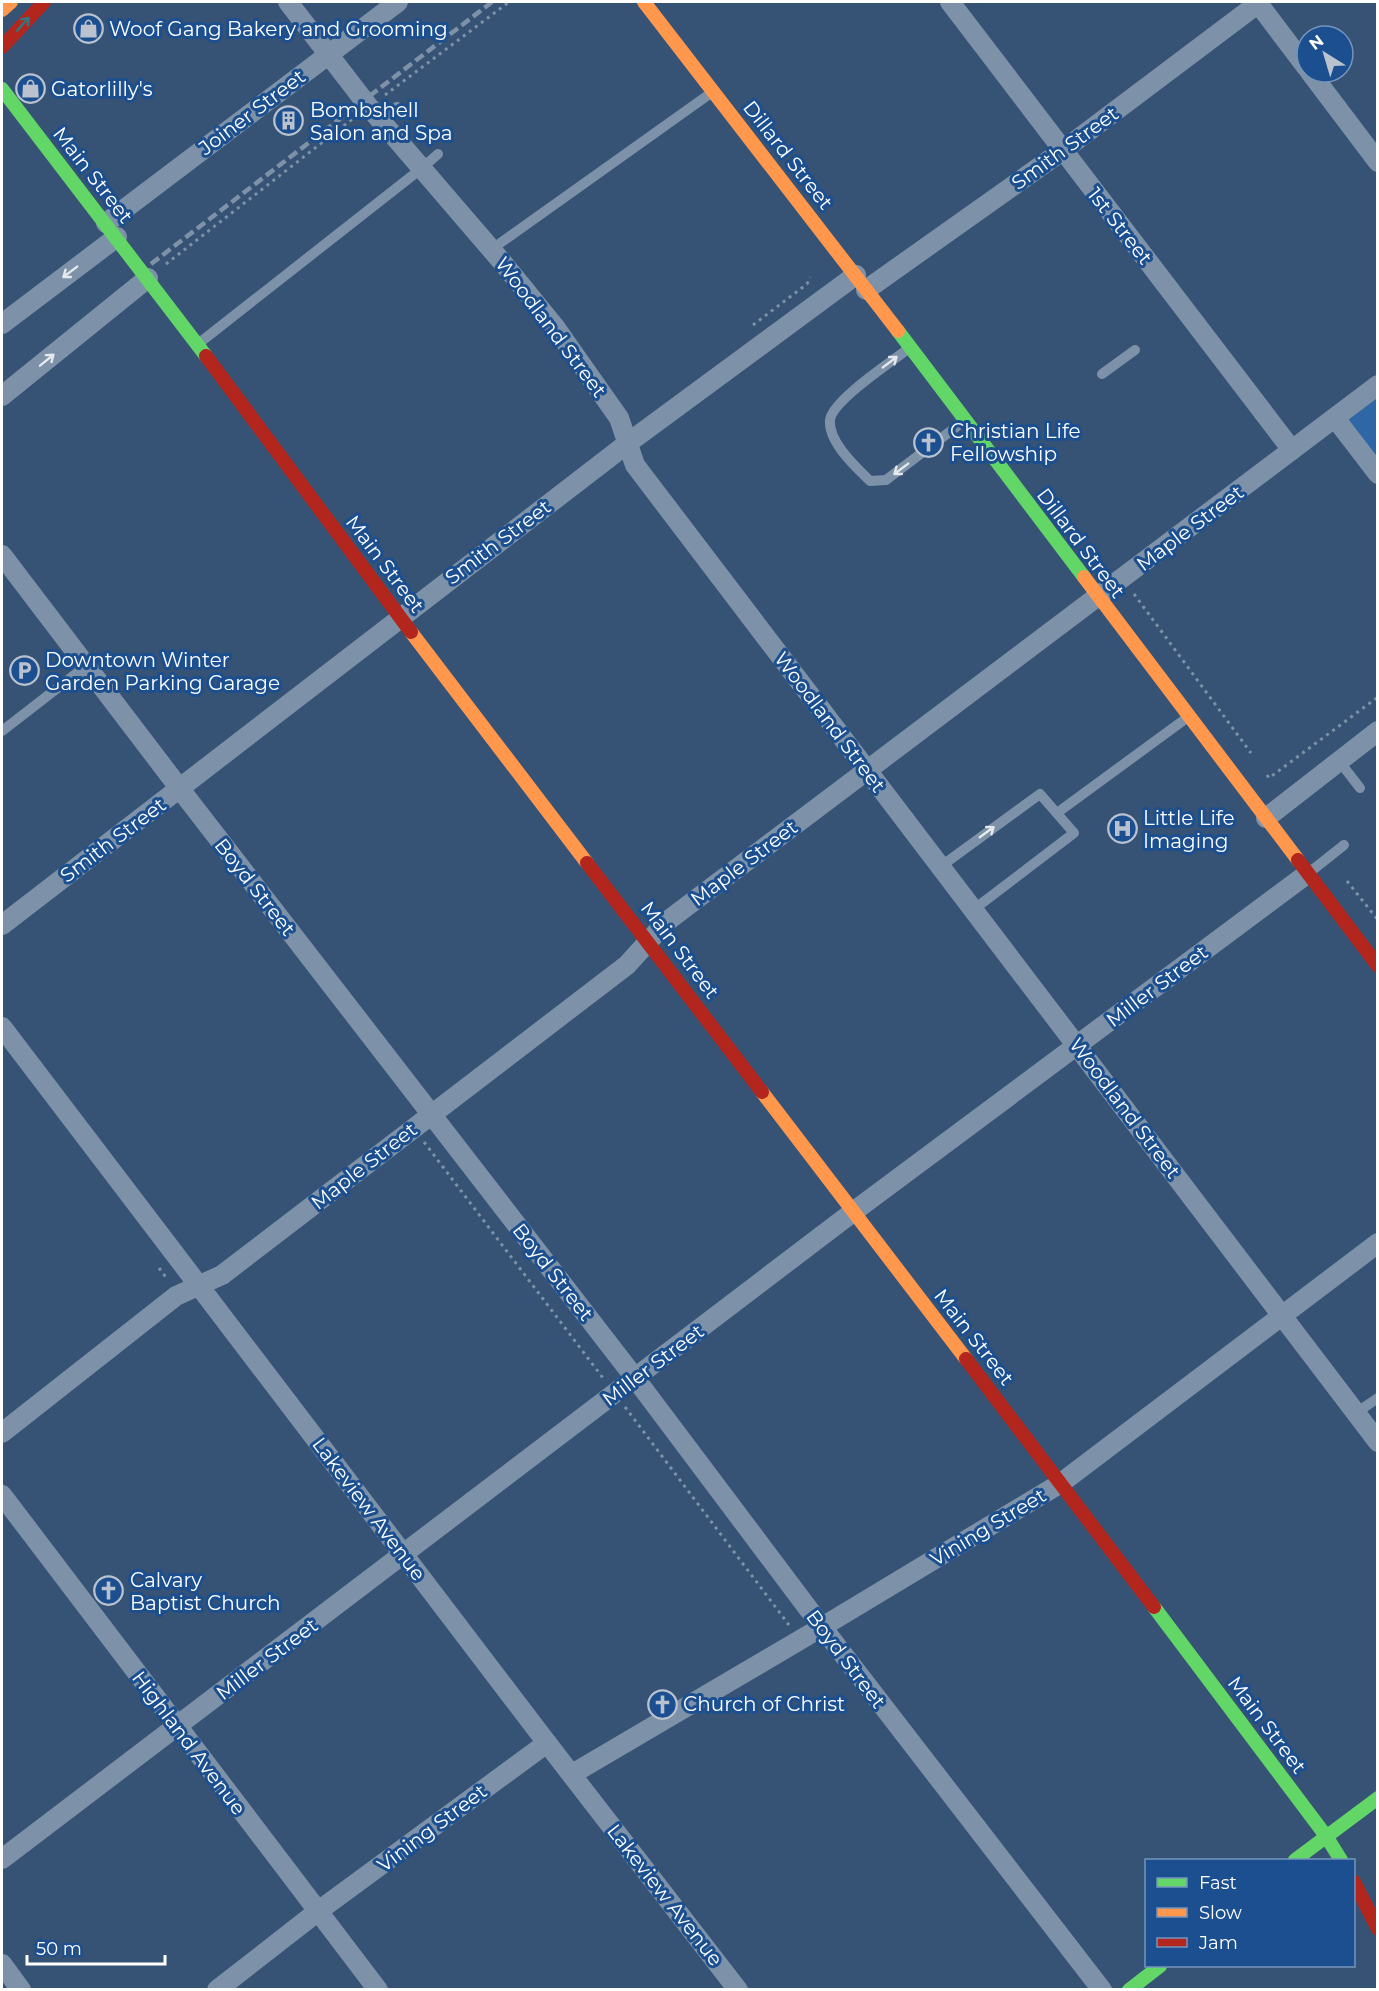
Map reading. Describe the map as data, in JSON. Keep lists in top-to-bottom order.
{
  "streets": {
    "main road": ["Dillard Street", "Main Street"],
    "street": [
      "Joiner Street",
      "Smith Street",
      "1st Street",
      "Woodland Street",
      "Maple Street",
      "Boyd Street",
      "Miller Street",
      "Lakeview Avenue",
      "Vining Street",
      "Highland Avenue"
    ]
  },
  "crossings": [
    ["Joiner Street", "Main Street"],
    ["Joiner Street", "Woodland Street"],
    ["Smith Street", "Dillard Street"],
    ["Smith Street", "Main Street"],
    ["Smith Street", "1st Street"],
    ["Smith Street", "Woodland Street"],
    ["Smith Street", "Boyd Street"],
    ["Dillard Street", "Maple Street"],
    ["Dillard Street", "Miller Street"],
    ["Main Street", "Maple Street"],
    ["Main Street", "Miller Street"],
    ["Main Street", "Vining Street"],
    ["1st Street", "Maple Street"],
    ["Woodland Street", "Maple Street"],
    ["Woodland Street", "Miller Street"],
    ["Woodland Street", "Vining Street"],
    ["Maple Street", "Boyd Street"],
    ["Maple Street", "Lakeview Avenue"],
    ["Boyd Street", "Miller Street"],
    ["Boyd Street", "Vining Street"],
    ["Miller Street", "Lakeview Avenue"],
    ["Miller Street", "Highland Avenue"],
    ["Lakeview Avenue", "Vining Street"],
    ["Vining Street", "Highland Avenue"]
  ],
  "places": {
    "shop": ["Woof Gang Bakery and Grooming", "Gatorlilly's"],
    "building": ["Bombshell Salon and Spa"],
    "church": ["Christian Life Fellowship", "Calvary Baptist Church", "Church of Christ"],
    "parking": ["Downtown Winter Garden Parking Garage"],
    "hospital": ["Little Life Imaging"]
  },
  "legend": ["Fast", "Slow", "Jam"],
  "scale_bar": "50 m",
  "north": "top left"
}
